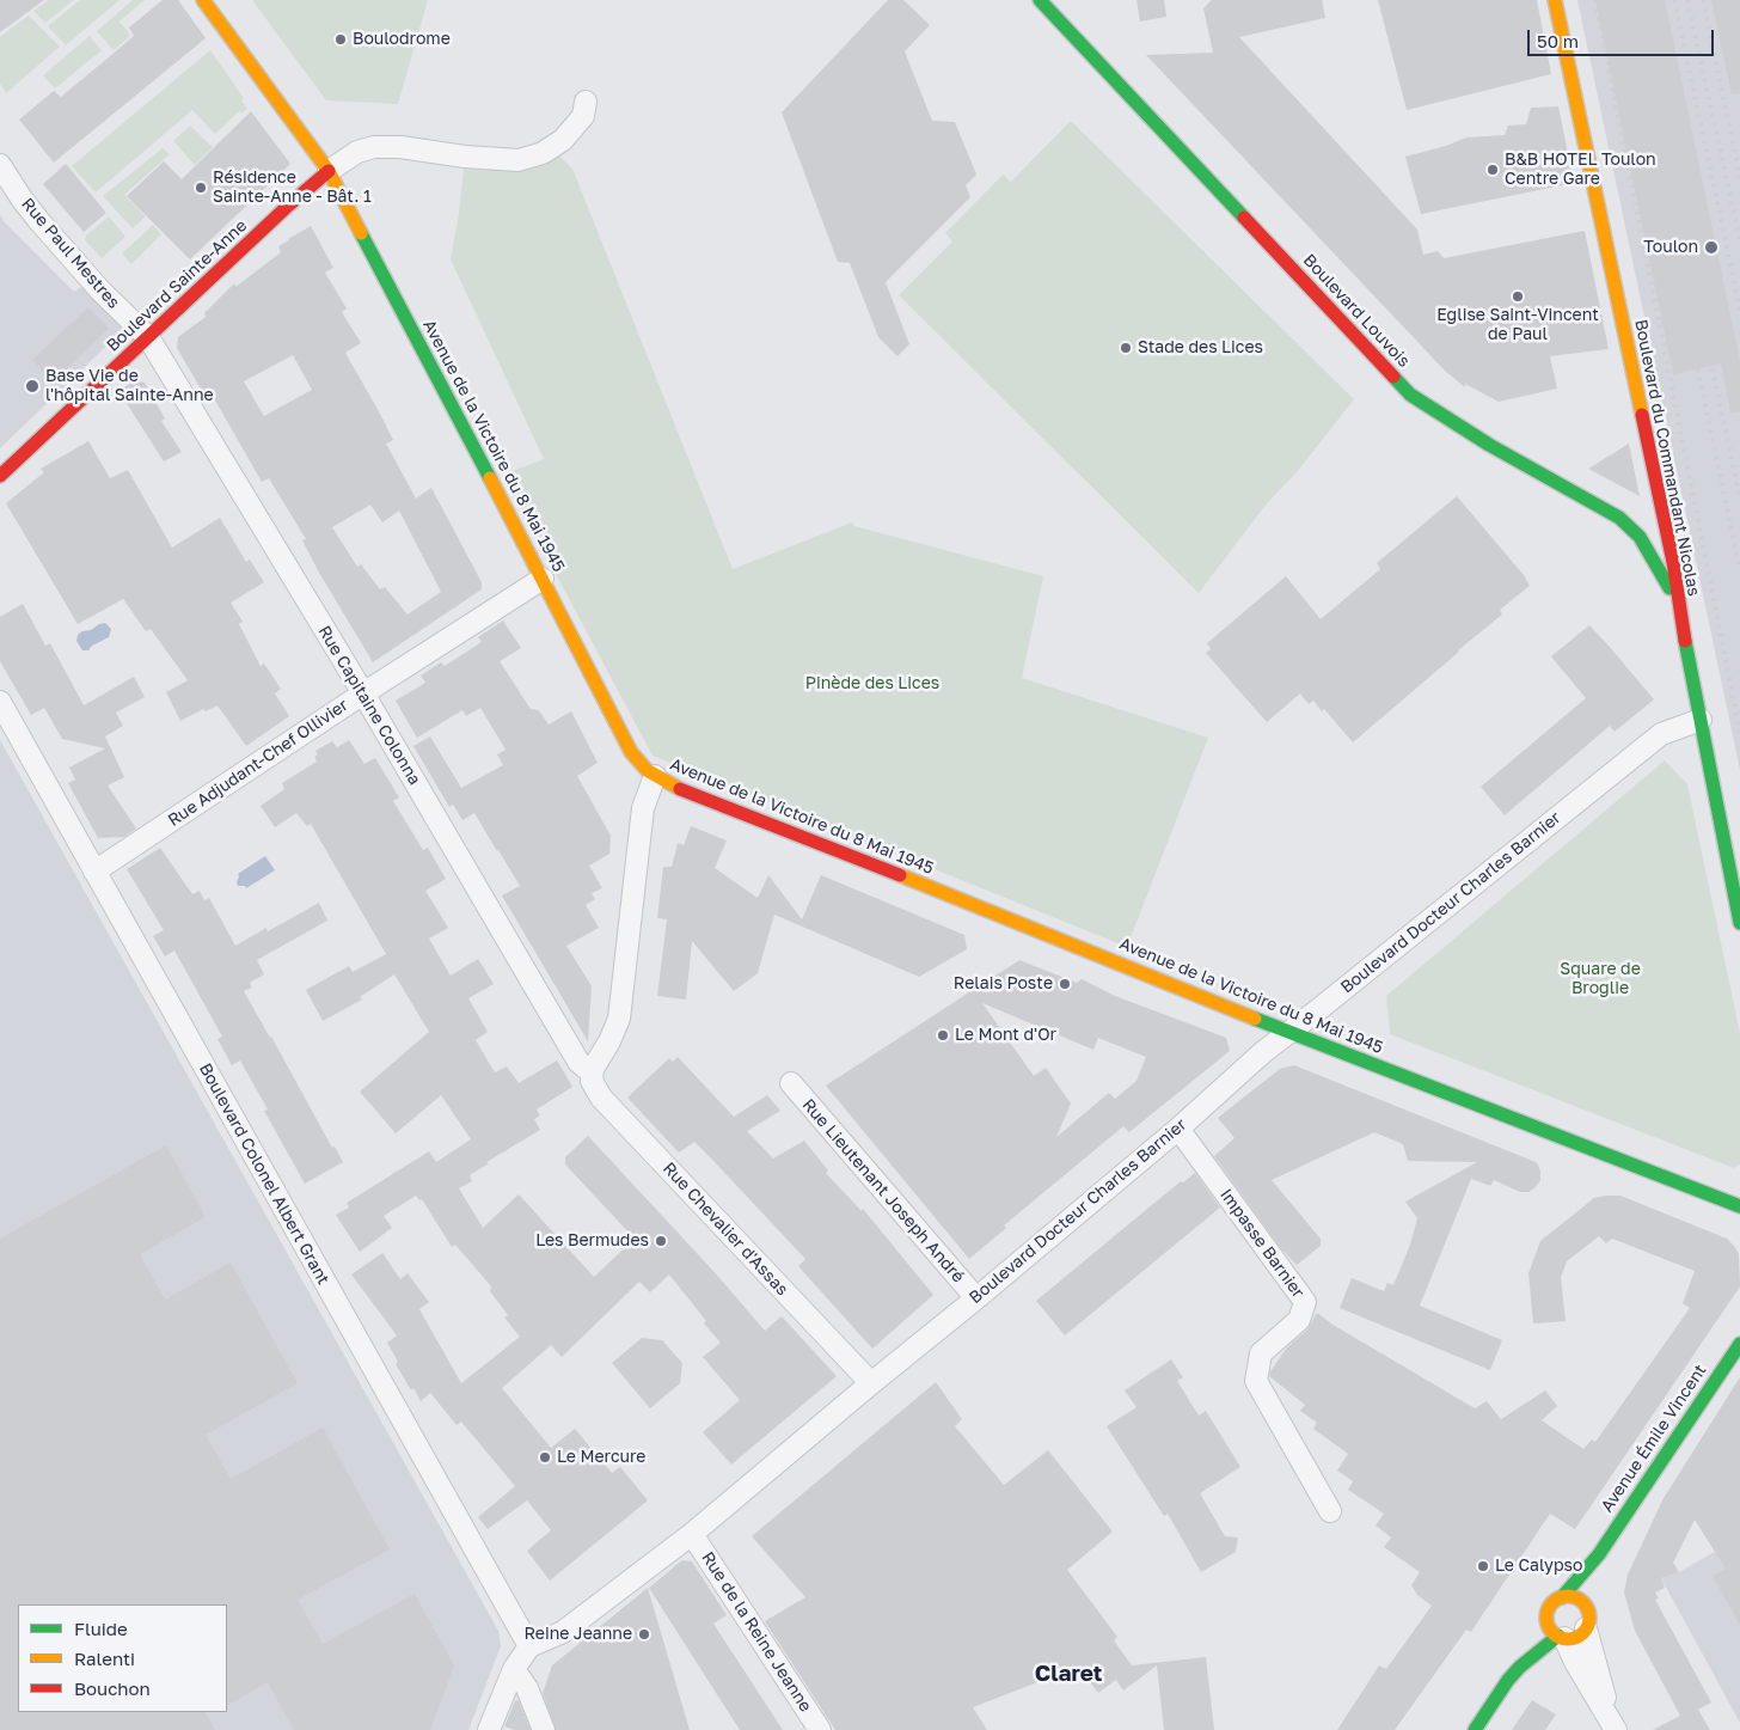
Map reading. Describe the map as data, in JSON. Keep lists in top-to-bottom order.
{
  "streets": {
    "street": [
      "Rue Paul Mestres",
      "Boulevard Sainte-Anne",
      "Boulevard Louvois",
      "Avenue de la Victoire du 8 Mai 1945",
      "Boulevard du Commandant Nicolas",
      "Rue Capitaine Colonna",
      "Rue Adjudant-Chef Ollivier",
      "Boulevard Docteur Charles Barnier",
      "Boulevard Colonel Albert Grant",
      "Rue Lieutenant Joseph André",
      "Rue Chevalier d'Assas",
      "Impasse Barnier",
      "Avenue Émile Vincent",
      "Rue de la Reine Jeanne"
    ]
  },
  "crossings": [
    ["Rue Paul Mestres", "Boulevard Sainte-Anne"],
    ["Rue Paul Mestres", "Rue Capitaine Colonna"],
    ["Boulevard Sainte-Anne", "Avenue de la Victoire du 8 Mai 1945"],
    ["Boulevard Sainte-Anne", "Rue Capitaine Colonna"],
    ["Boulevard Louvois", "Boulevard du Commandant Nicolas"],
    ["Avenue de la Victoire du 8 Mai 1945", "Rue Adjudant-Chef Ollivier"],
    ["Avenue de la Victoire du 8 Mai 1945", "Boulevard Docteur Charles Barnier"],
    ["Boulevard du Commandant Nicolas", "Boulevard Docteur Charles Barnier"],
    ["Rue Capitaine Colonna", "Rue Adjudant-Chef Ollivier"],
    ["Rue Capitaine Colonna", "Rue Chevalier d'Assas"],
    ["Rue Adjudant-Chef Ollivier", "Boulevard Colonel Albert Grant"],
    ["Boulevard Docteur Charles Barnier", "Boulevard Colonel Albert Grant"],
    ["Boulevard Docteur Charles Barnier", "Rue Lieutenant Joseph André"],
    ["Boulevard Docteur Charles Barnier", "Rue Chevalier d'Assas"],
    ["Boulevard Docteur Charles Barnier", "Impasse Barnier"],
    ["Boulevard Docteur Charles Barnier", "Rue de la Reine Jeanne"]
  ],
  "districts": ["Claret"],
  "parks": ["Pinède des Lices", "Square de Broglie"],
  "places": [
    "Boulodrome",
    "B&B HOTEL Toulon Centre Gare",
    "Résidence Sainte-Anne - Bât. 1",
    "Toulon",
    "Eglise Saint-Vincent de Paul",
    "Stade des Lices",
    "Base Vie de l'hôpital Sainte-Anne",
    "Relais Poste",
    "Le Mont d'Or",
    "Les Bermudes",
    "Le Mercure",
    "Le Calypso",
    "Reine Jeanne"
  ],
  "legend": ["Fluide", "Ralenti", "Bouchon"],
  "scale_bar": "50 m"
}
